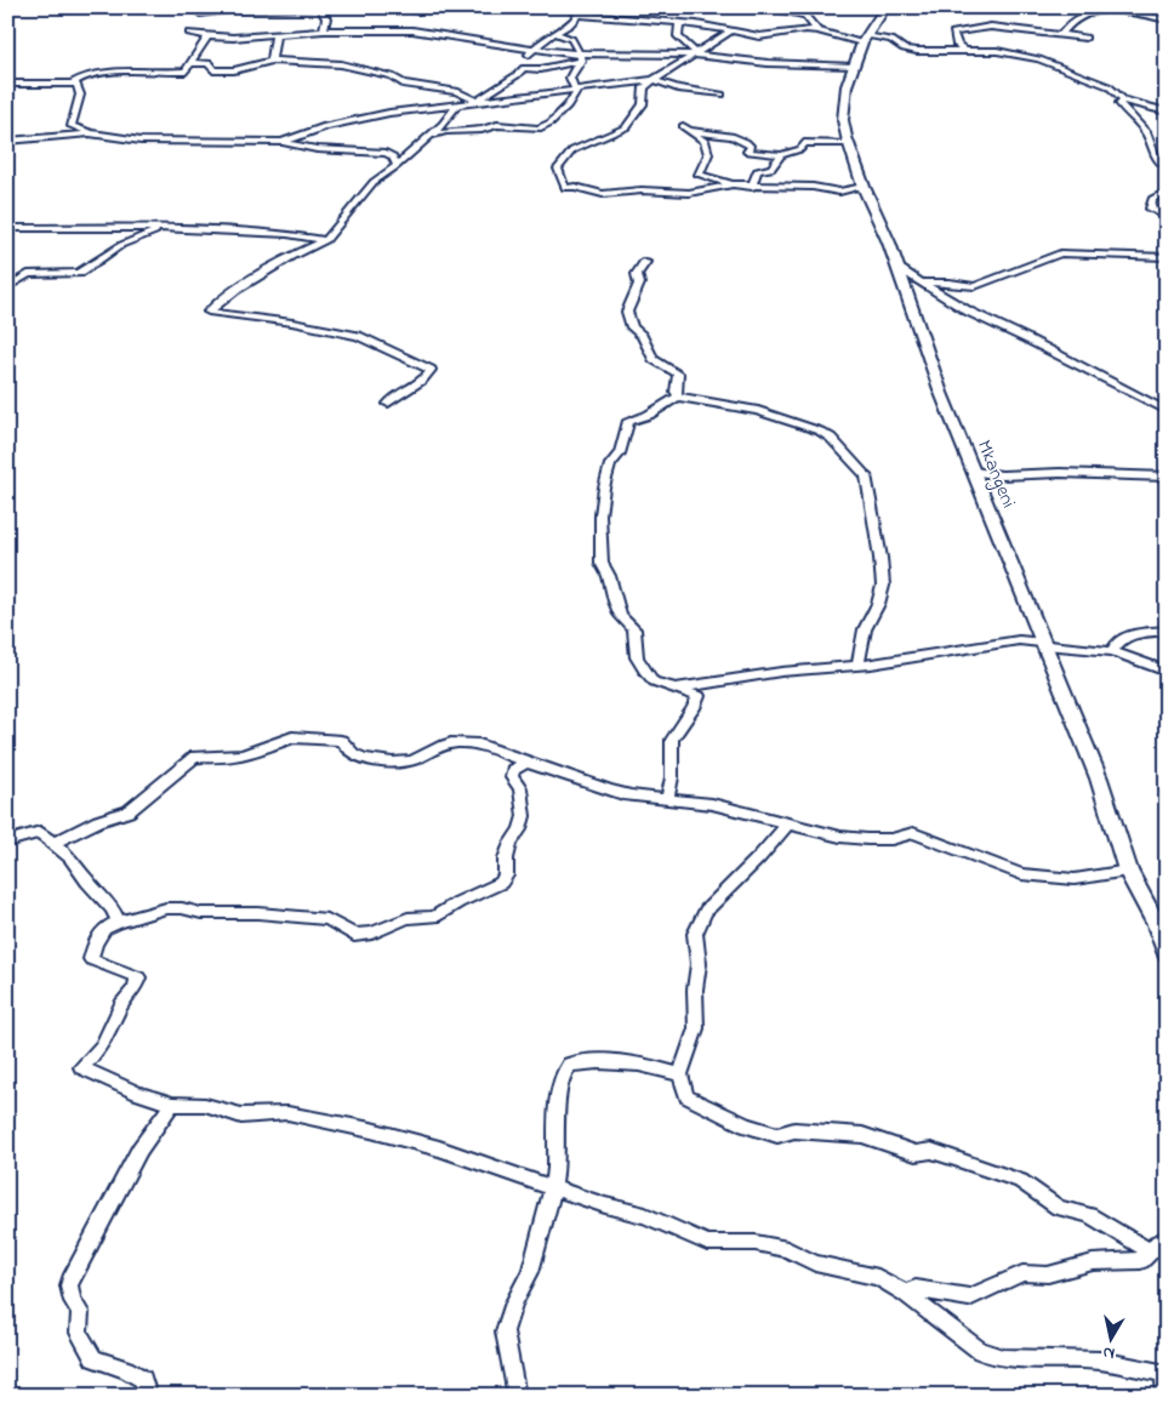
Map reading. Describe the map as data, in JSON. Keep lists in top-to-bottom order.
{
  "streets": {
    "street": ["Mkangeni"]
  },
  "north": "bottom"
}
